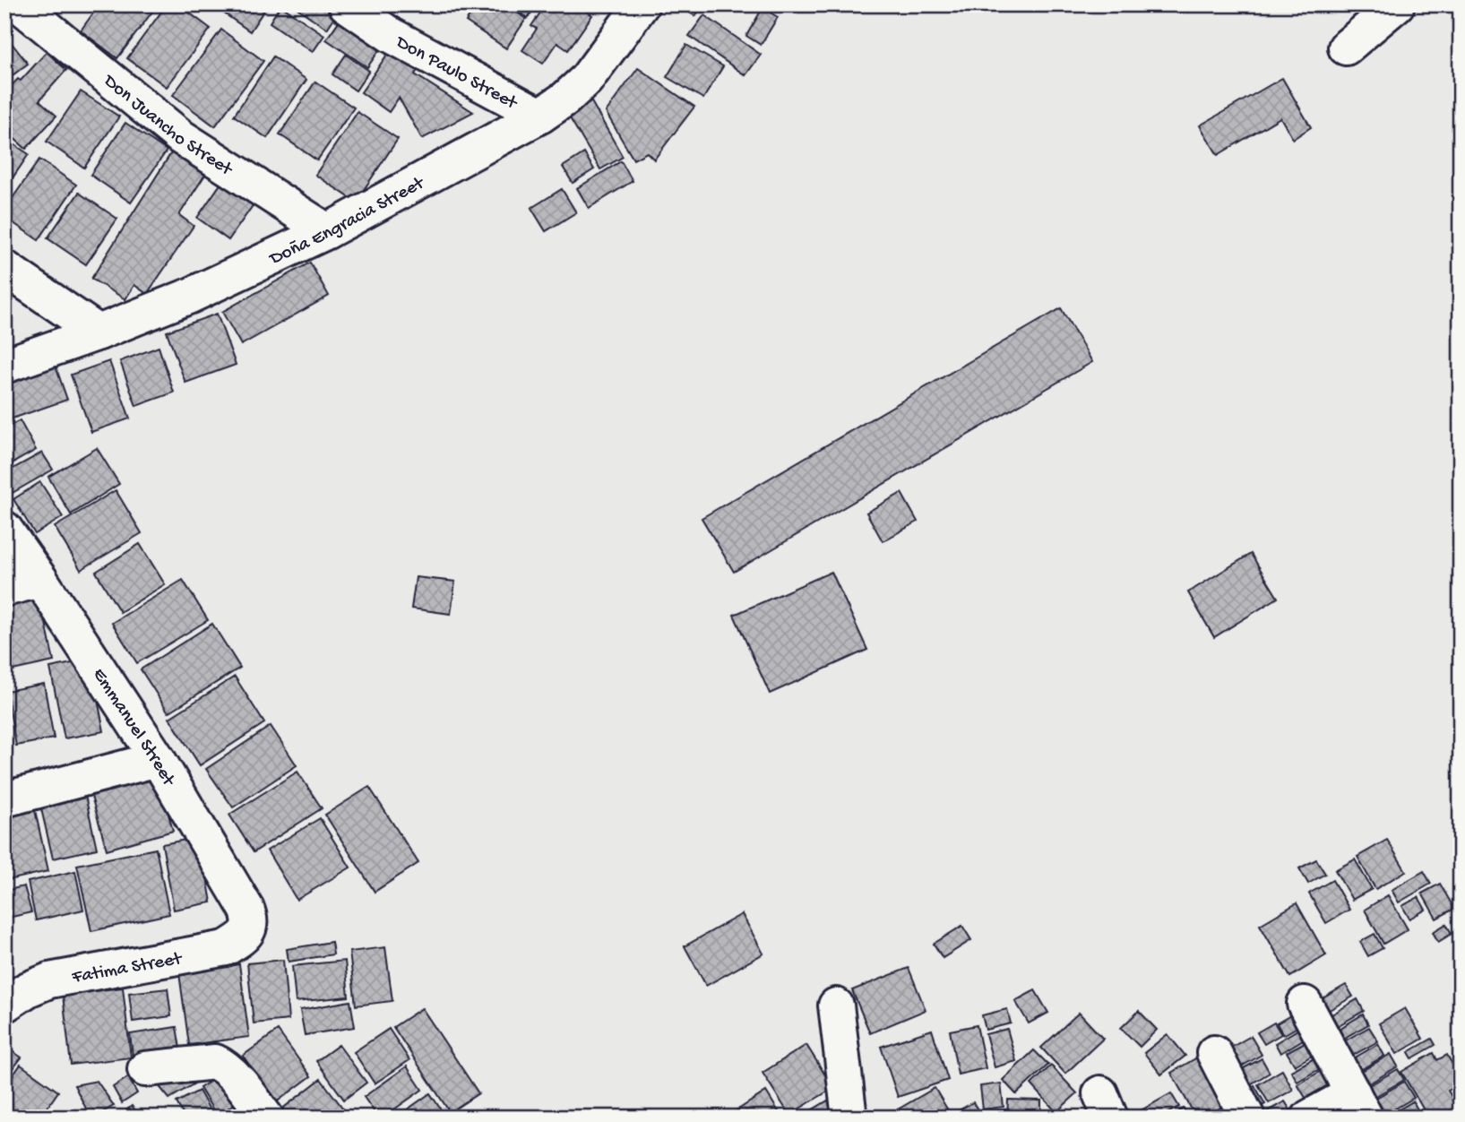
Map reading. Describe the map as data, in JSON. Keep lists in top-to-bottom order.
{
  "streets": {
    "street": [
      "Don Paulo Street",
      "Don Juancho Street",
      "Doña Engracia Street",
      "Emmanuel Street",
      "Fatima Street"
    ]
  },
  "crossings": [
    ["Don Paulo Street", "Doña Engracia Street"],
    ["Don Juancho Street", "Doña Engracia Street"],
    ["Emmanuel Street", "Fatima Street"]
  ]
}
